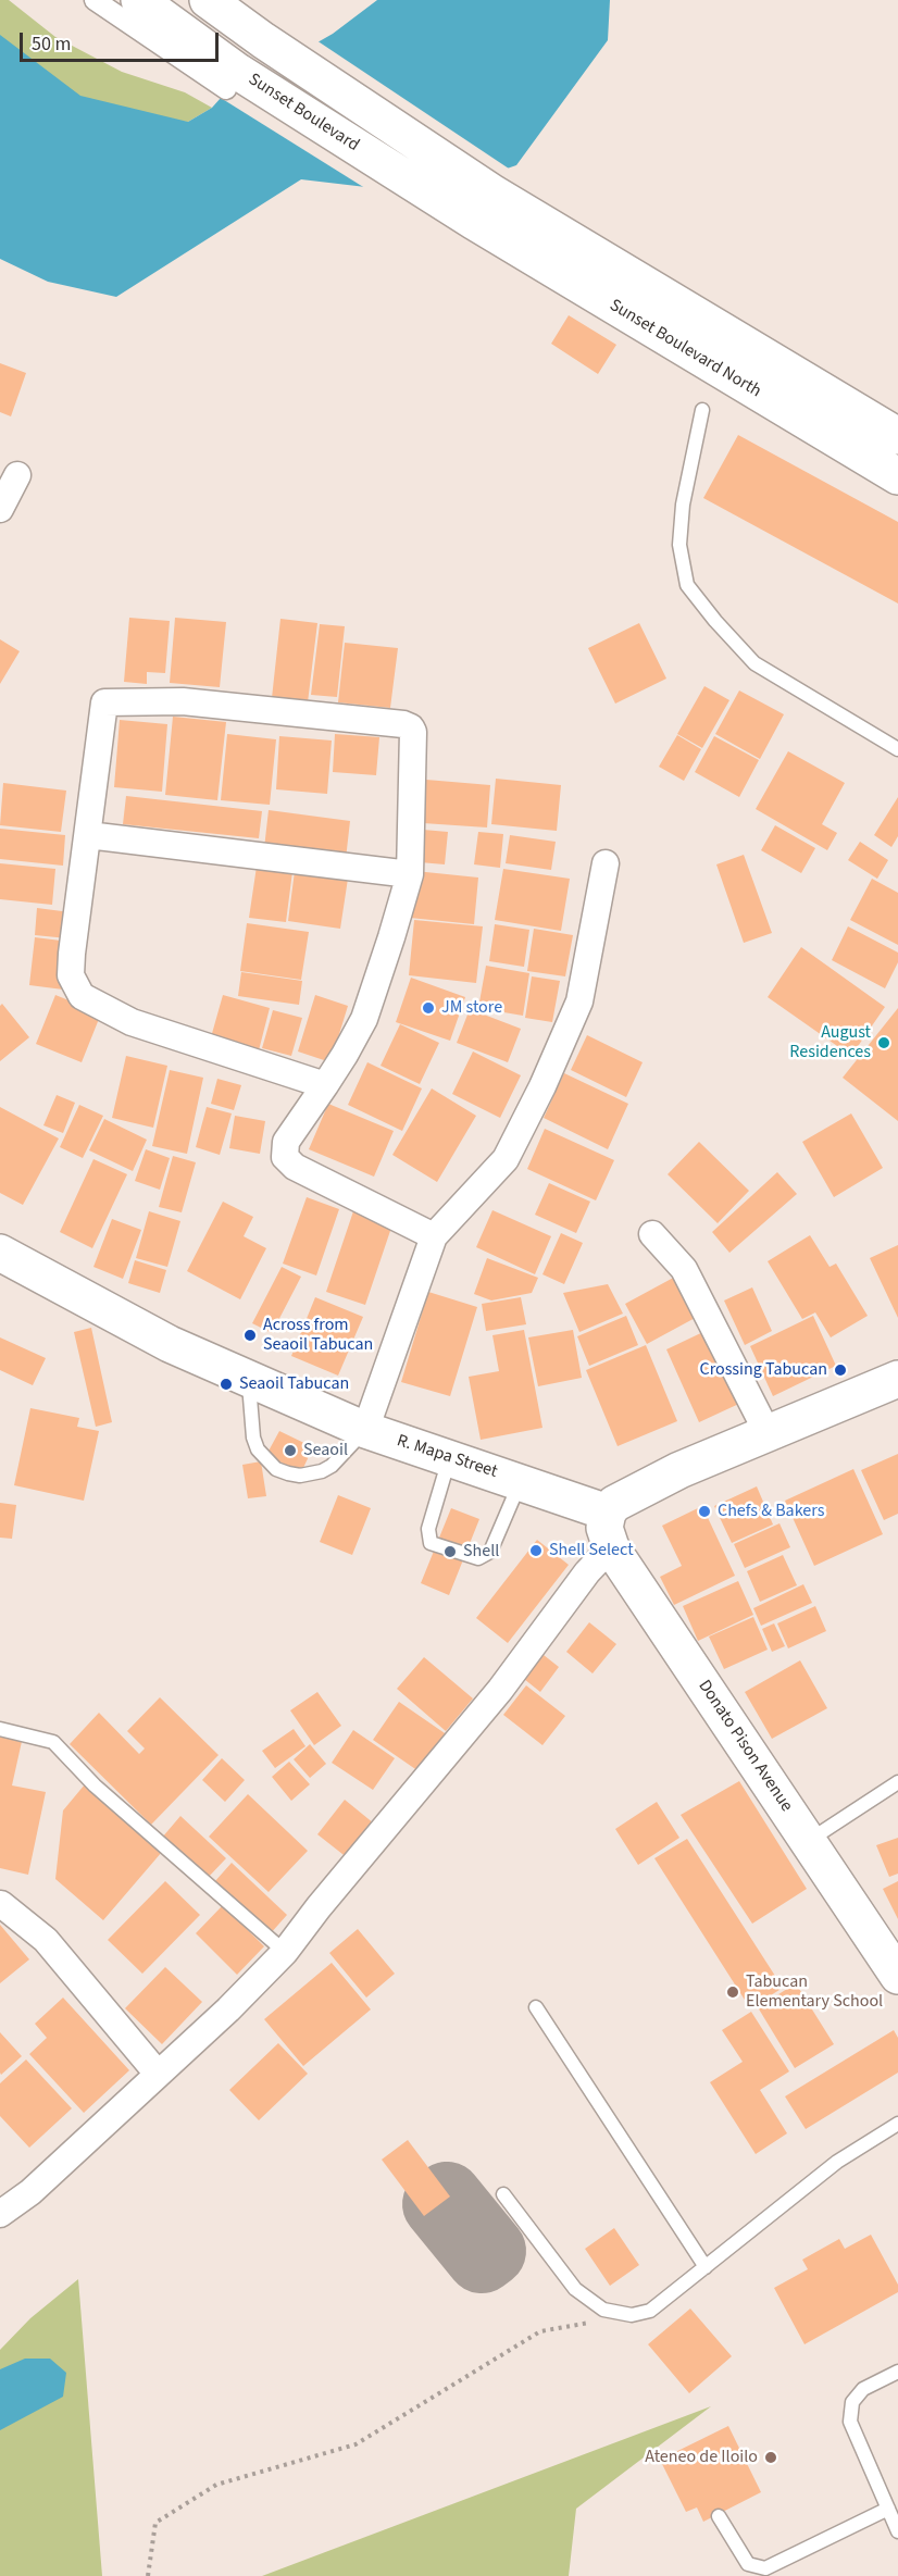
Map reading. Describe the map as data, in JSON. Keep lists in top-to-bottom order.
{
  "streets": {
    "main road": [
      "Sunset Boulevard",
      "Sunset Boulevard North",
      "R. Mapa Street",
      "Donato Pison Avenue"
    ]
  },
  "crossings": [
    ["Sunset Boulevard", "Sunset Boulevard North"],
    ["R. Mapa Street", "Donato Pison Avenue"]
  ],
  "places": [
    "JM store",
    "August Residences",
    "Across from Seaoil Tabucan",
    "Crossing Tabucan",
    "Seaoil Tabucan",
    "Seaoil",
    "Chefs & Bakers",
    "Shell Select",
    "Shell",
    "Tabucan Elementary School",
    "Ateneo de Iloilo"
  ],
  "scale_bar": "50 m"
}
